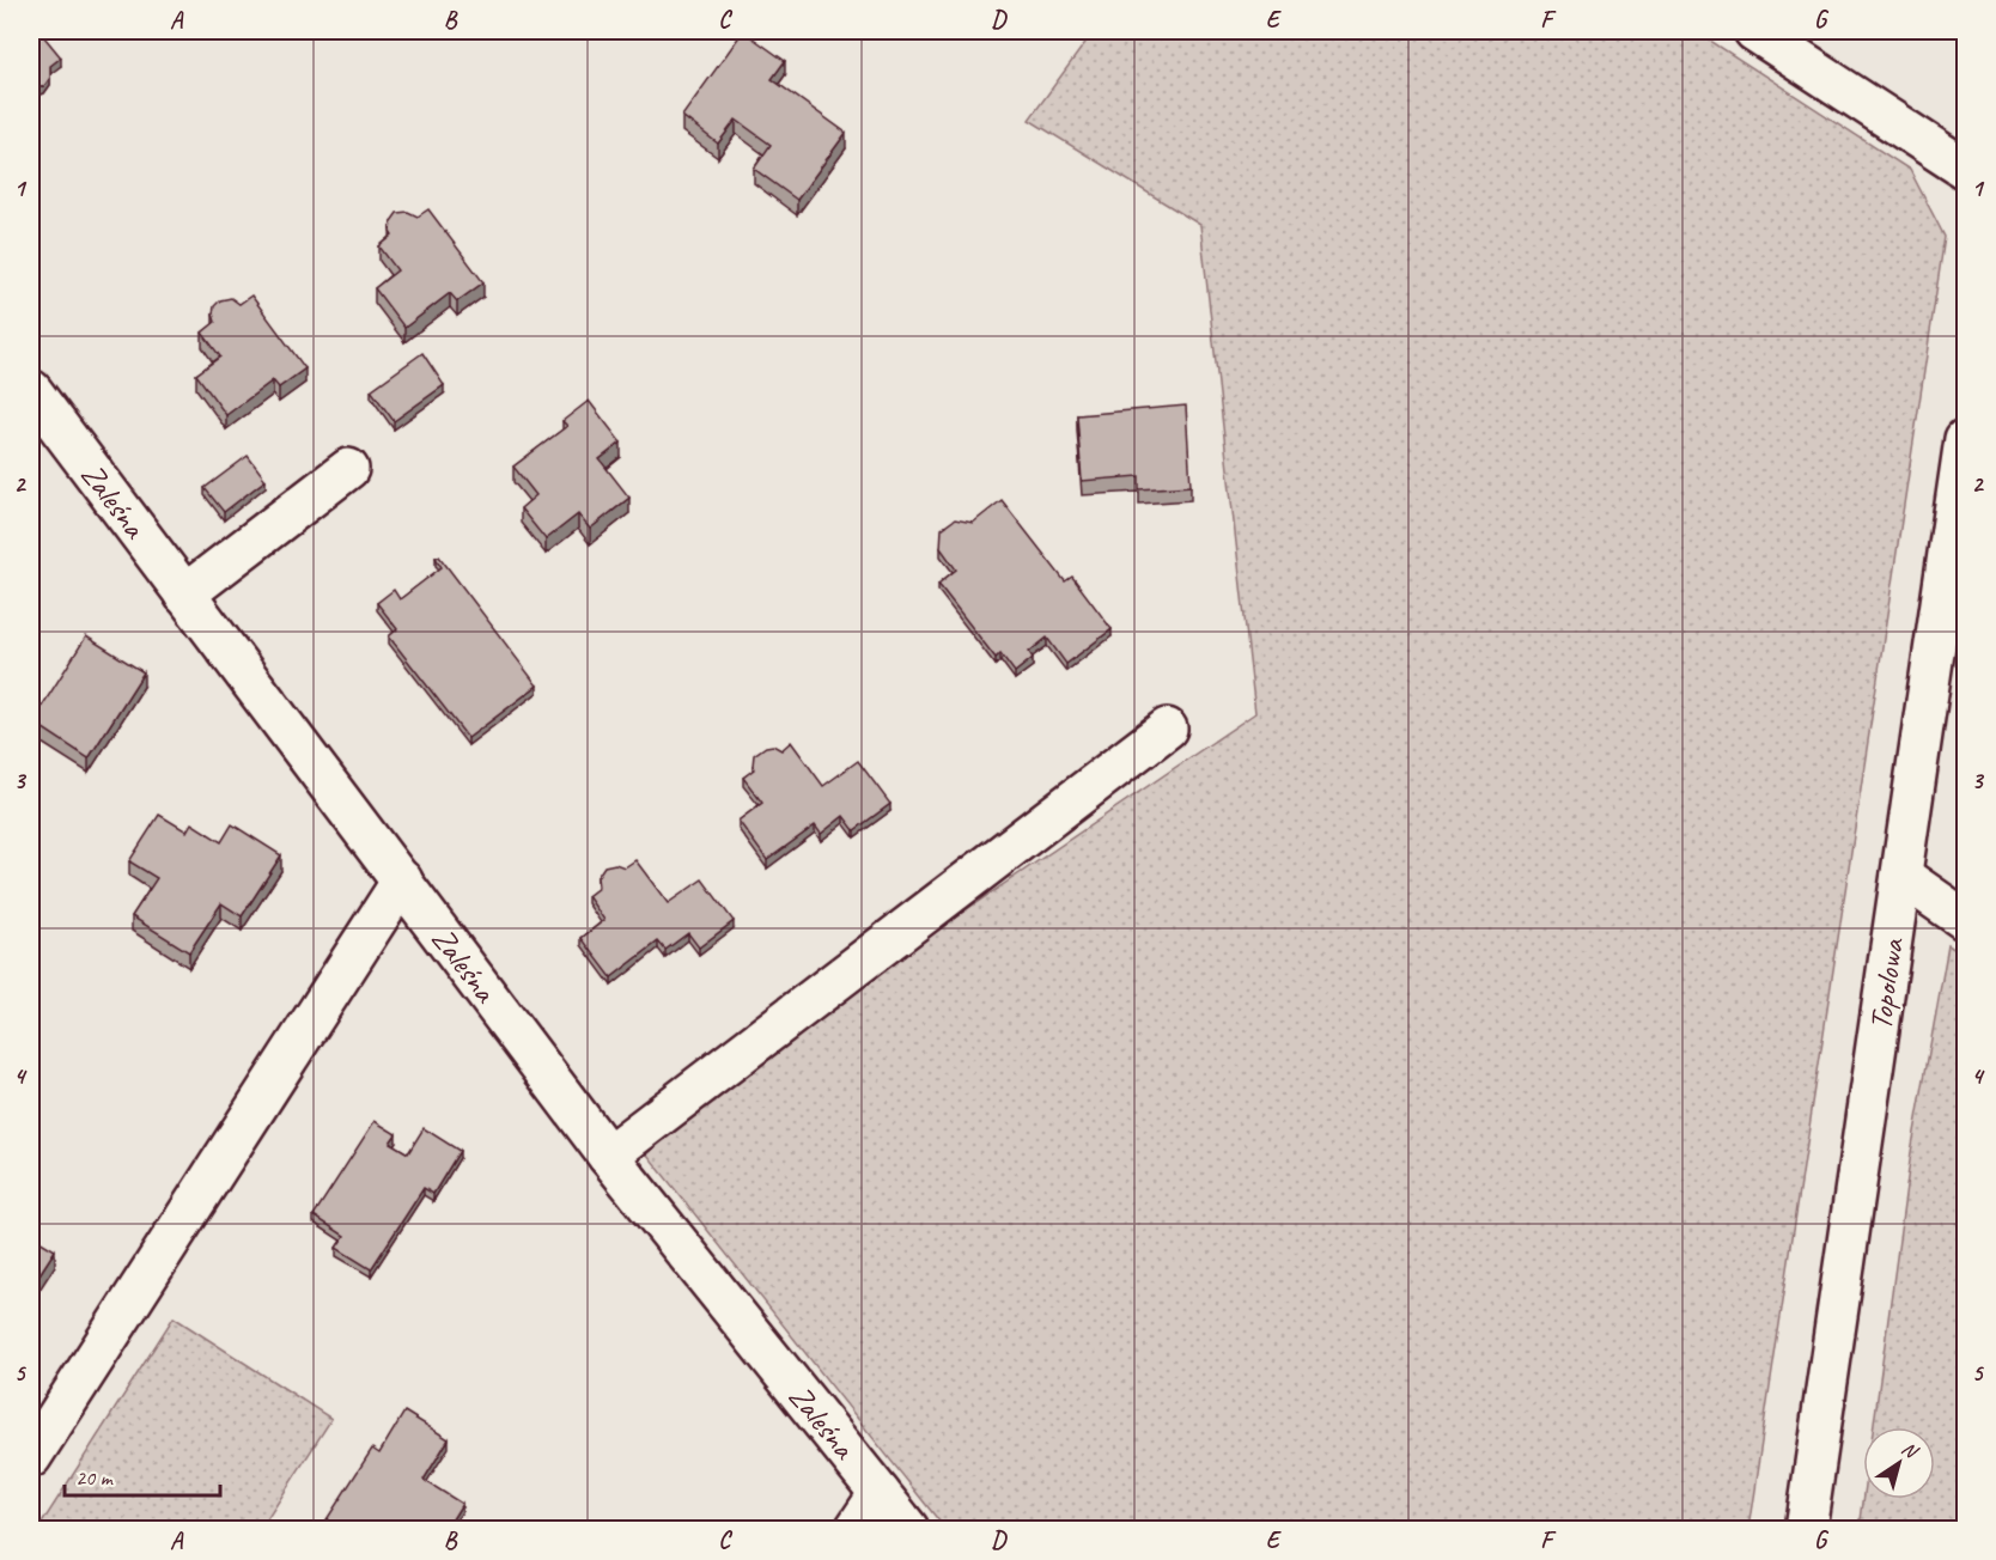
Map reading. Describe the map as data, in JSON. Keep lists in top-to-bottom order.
{
  "streets": {
    "street": ["Zaleśna", "Topolowa"]
  },
  "scale_bar": "20 m",
  "north": "top right",
  "grid": {
    "columns": [
      "A",
      "B",
      "C",
      "D",
      "E",
      "F",
      "G"
    ],
    "rows": [
      "1",
      "2",
      "3",
      "4",
      "5"
    ]
  }
}
